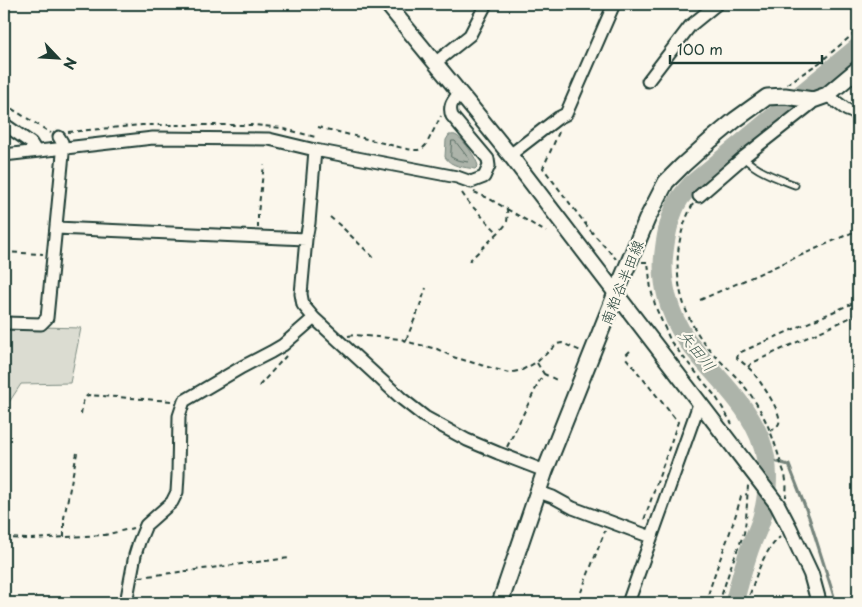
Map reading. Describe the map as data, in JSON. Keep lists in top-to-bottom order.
{
  "streets": {
    "main road": ["南粕谷半田線"]
  },
  "water": ["矢田川"],
  "scale_bar": "100 m",
  "north": "bottom right"
}
